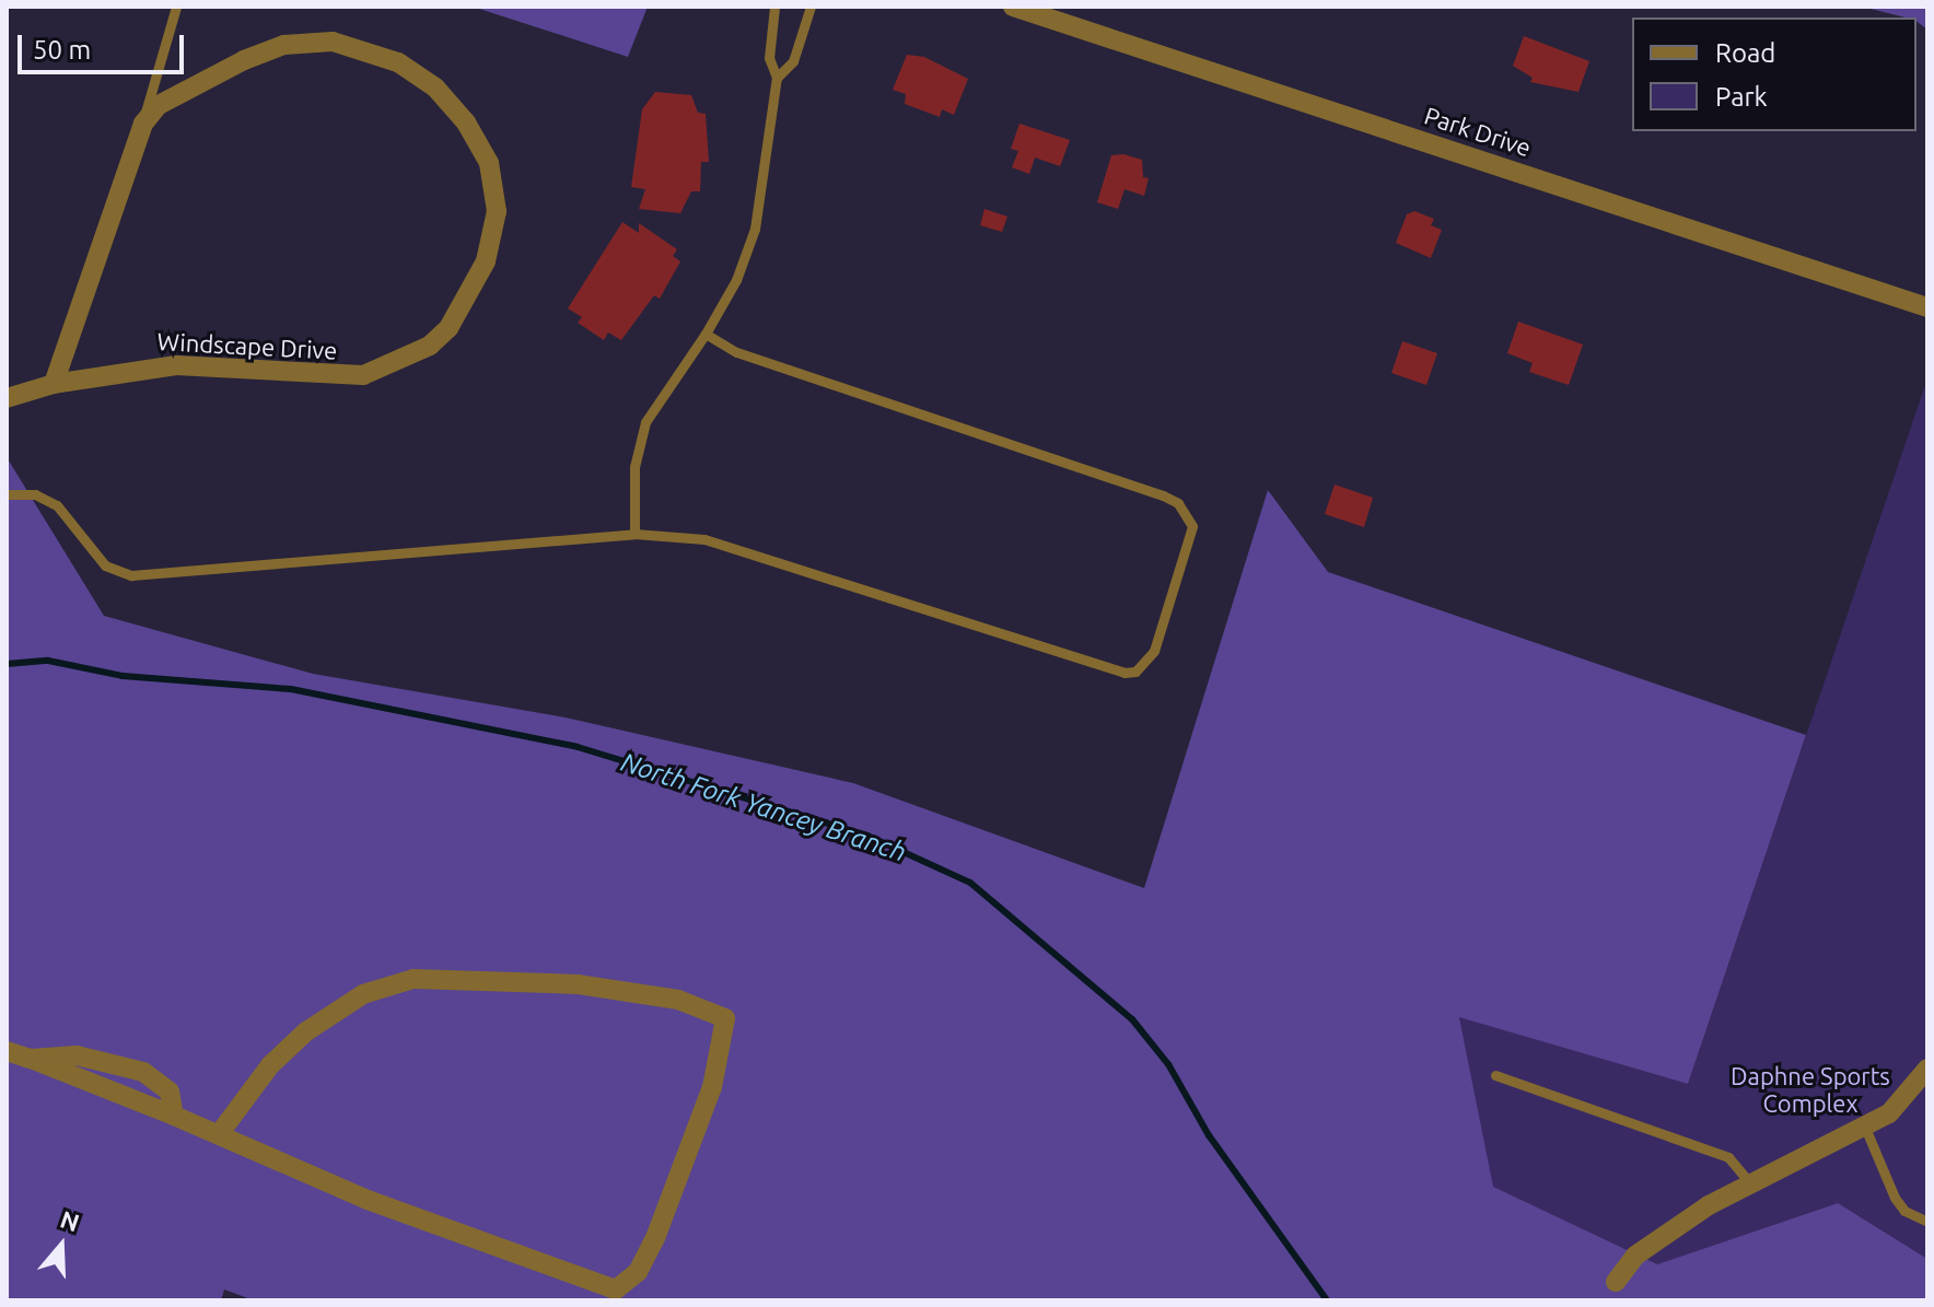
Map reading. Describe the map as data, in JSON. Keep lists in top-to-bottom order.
{
  "streets": {
    "street": ["Park Drive", "Windscape Drive"]
  },
  "water": ["North Fork Yancey Branch"],
  "parks": ["Daphne Sports Complex"],
  "legend": ["Road", "Park"],
  "scale_bar": "50 m",
  "north": "top"
}
